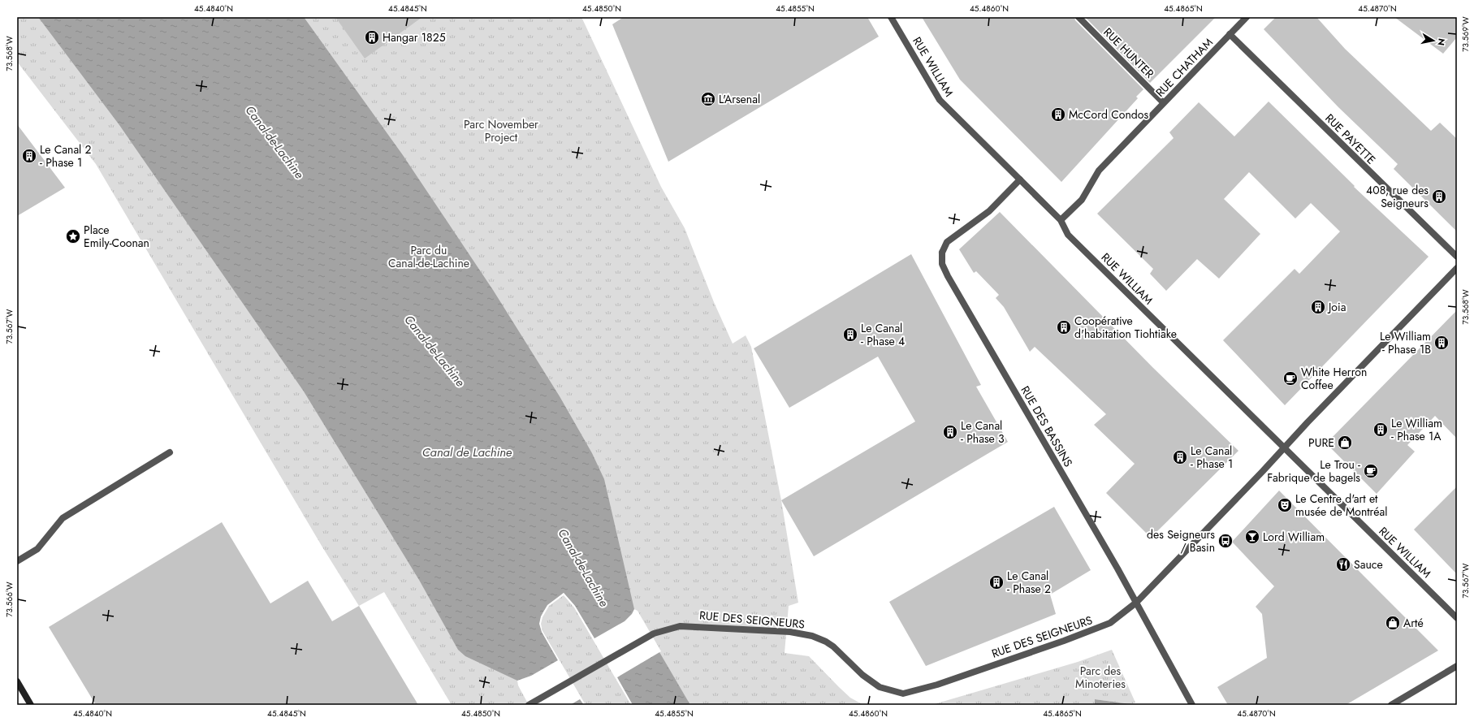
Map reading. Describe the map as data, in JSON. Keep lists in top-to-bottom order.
{
  "streets": {
    "street": [
      "RUE HUNTER",
      "RUE WILLIAM",
      "RUE CHATHAM",
      "RUE PAYETTE",
      "RUE DES BASSINS",
      "RUE DES SEIGNEURS"
    ]
  },
  "crossings": [
    ["RUE HUNTER", "RUE CHATHAM"],
    ["RUE WILLIAM", "RUE CHATHAM"],
    ["RUE WILLIAM", "RUE DES BASSINS"],
    ["RUE WILLIAM", "RUE DES SEIGNEURS"],
    ["RUE CHATHAM", "RUE PAYETTE"],
    ["RUE DES BASSINS", "RUE DES SEIGNEURS"]
  ],
  "water": ["Canal-de-Lachine", "Canal de Lachine"],
  "parks": ["Parc November Project", "Parc du Canal-de-Lachine", "Parc des Minoteries"],
  "places": {
    "building": [
      "Hangar 1825",
      "McCord Condos",
      "Le Canal 2 - Phase 1",
      "408, rue des Seigneurs",
      "Joia",
      "Coopérative d'habitation Tiohtiake",
      "Le Canal - Phase 4",
      "Le William - Phase 1B",
      "Le William - Phase 1A",
      "Le Canal - Phase 3",
      "Le Canal - Phase 1",
      "Le Canal - Phase 2"
    ],
    "museum": ["L'Arsenal"],
    "place": ["Place Emily-Coonan"],
    "cafe": ["White Herron Coffee", "Le Trou - Fabrique de bagels"],
    "shop": ["PURE", "Arté"],
    "theatre": ["Le Centre d'art et musée de Montréal"],
    "bar": ["Lord William"],
    "bus stop": ["des Seigneurs / Basin"],
    "restaurant": ["Sauce"]
  },
  "north": "right",
  "coordinates": [
    "45.4840°N",
    "45.4845°N",
    "45.4850°N",
    "45.4855°N",
    "45.4860°N",
    "45.4865°N",
    "45.4870°N",
    "73.569°W",
    "73.568°W",
    "73.567°W",
    "73.566°W"
  ]
}
